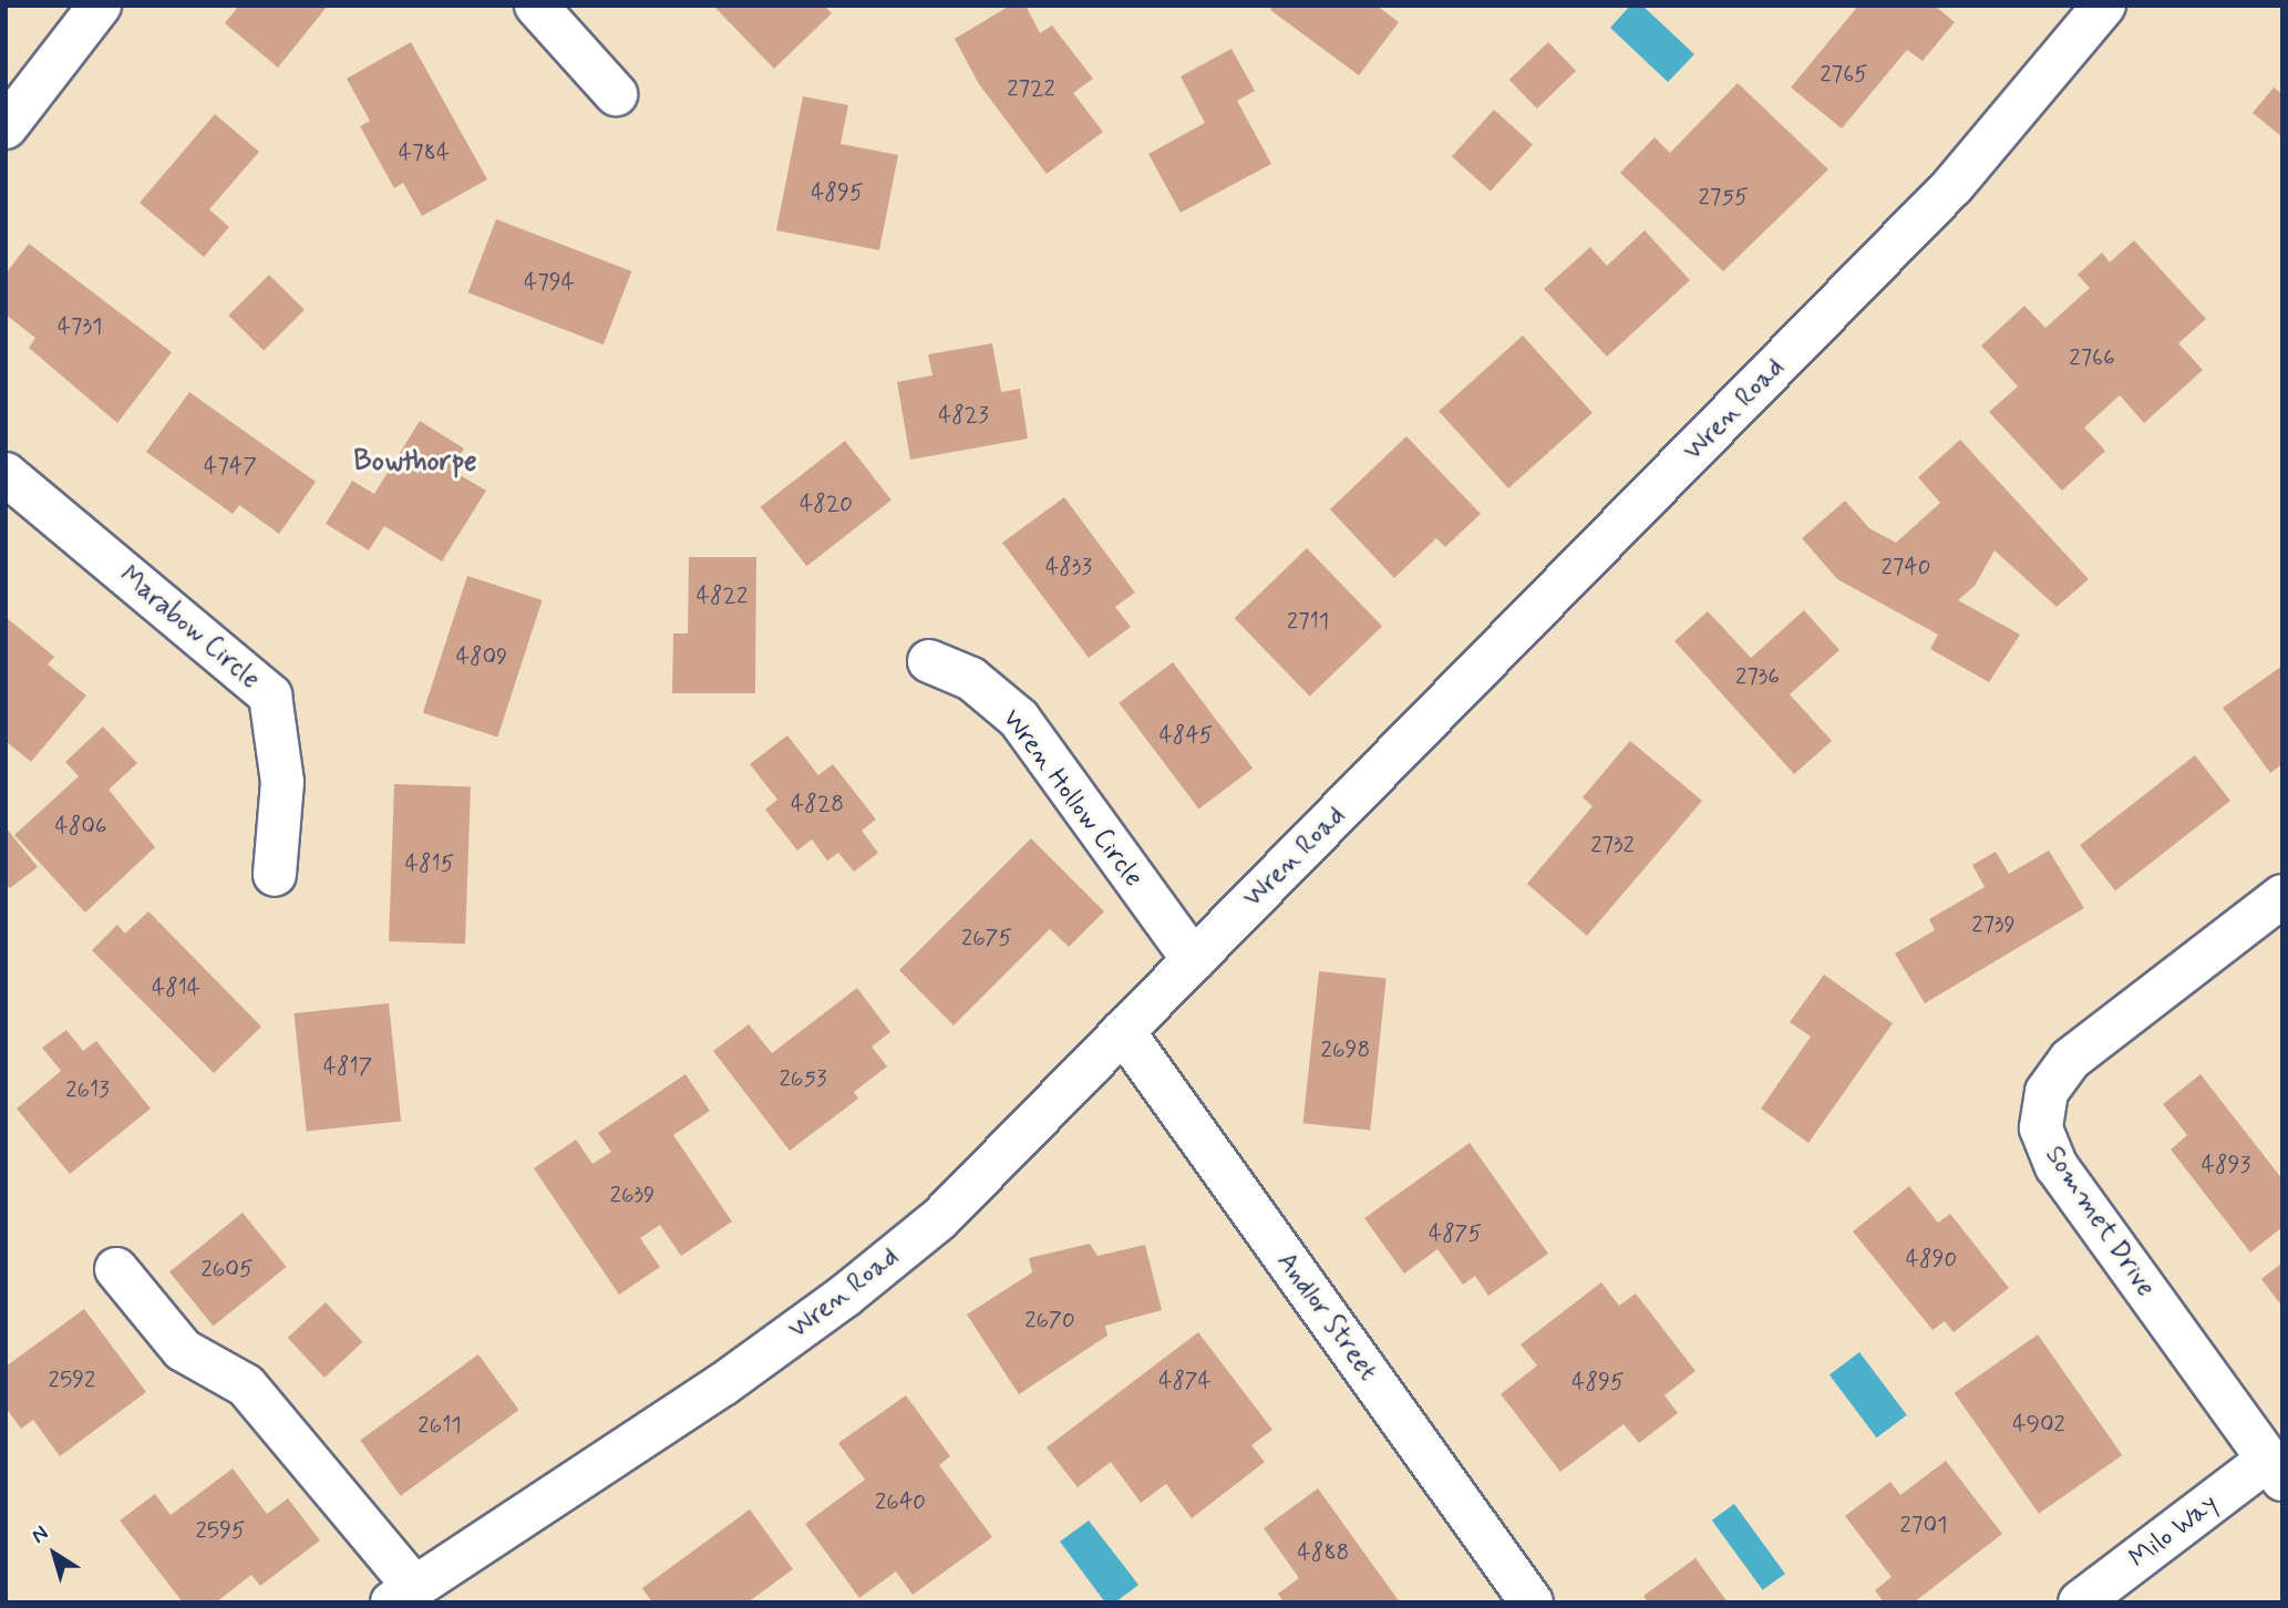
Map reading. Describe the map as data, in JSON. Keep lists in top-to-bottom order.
{
  "streets": {
    "street": [
      "Wren Road",
      "Marabow Circle",
      "Wren Hollow Circle",
      "Sommet Drive",
      "Andlor Street",
      "Milo Way"
    ]
  },
  "crossings": [
    ["Wren Road", "Wren Hollow Circle"],
    ["Wren Road", "Andlor Street"],
    ["Sommet Drive", "Milo Way"]
  ],
  "districts": ["Bowthorpe"],
  "house_numbers": [
    "2765",
    "2722",
    "4784",
    "4895",
    "2755",
    "4794",
    "4731",
    "2766",
    "4823",
    "4747",
    "4820",
    "4833",
    "2740",
    "4822",
    "2711",
    "4809",
    "2736",
    "4845",
    "4828",
    "4806",
    "2732",
    "4815",
    "2739",
    "2675",
    "4814",
    "2698",
    "4817",
    "2653",
    "2613",
    "4893",
    "2639",
    "4875",
    "4890",
    "2605",
    "2670",
    "2592",
    "4874",
    "4895",
    "4902",
    "2611",
    "2640",
    "2701",
    "2595",
    "4888"
  ],
  "north": "top left"
}
